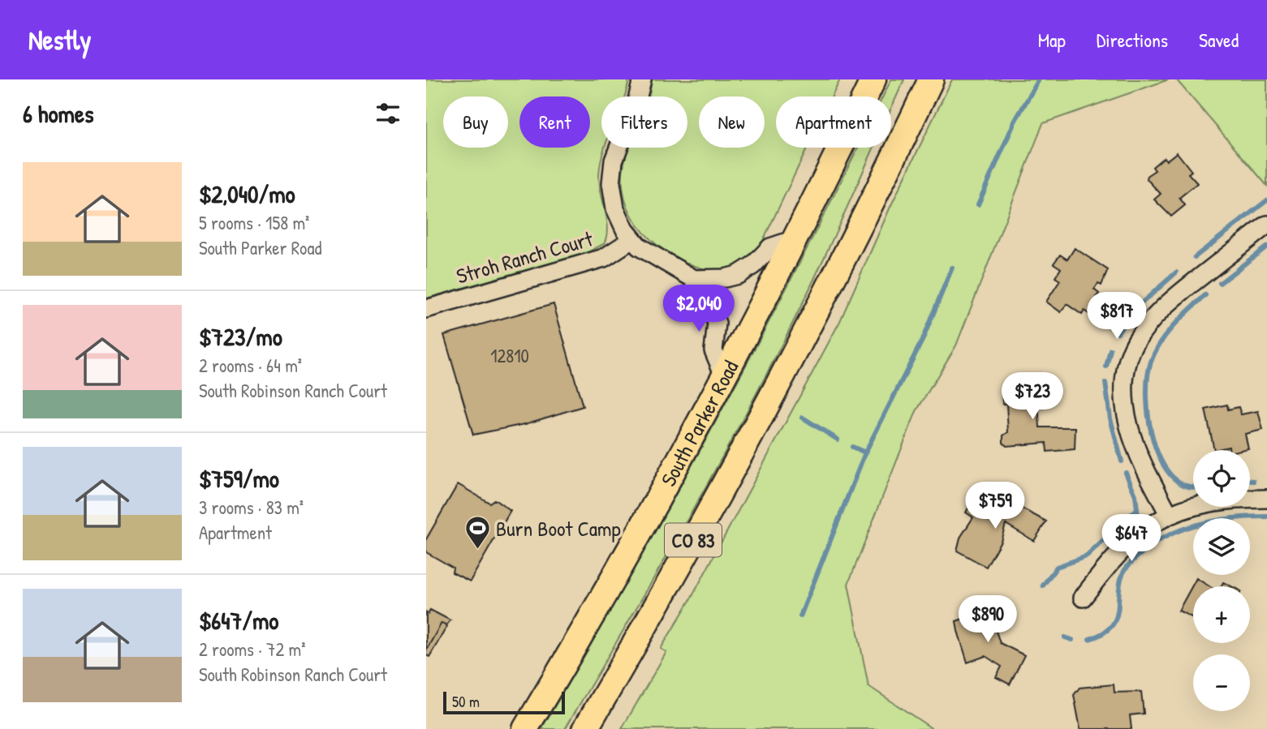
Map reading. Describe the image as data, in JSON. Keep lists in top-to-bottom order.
{
  "streets": {
    "highway": ["South Parker Road", "CO 83"],
    "street": ["Stroh Ranch Court"]
  },
  "places": {
    "sports": ["Burn Boot Camp"]
  },
  "house_numbers": ["12810"],
  "scale_bar": "50 m",
  "page": {
    "header": "Nestly",
    "nav": ["Map", "Directions", "Saved"],
    "heading": "6 homes",
    "chip": [
      "Buy",
      "Rent",
      "Filters",
      "New",
      "Apartment"
    ],
    "list": [
      {
        "name": "$2,040/mo",
        "note": "5 rooms · 158 m² · South Parker Road"
      },
      {
        "name": "$723/mo",
        "note": "2 rooms · 64 m² · South Robinson Ranch Court"
      },
      {
        "name": "$759/mo",
        "note": "3 rooms · 83 m² · Apartment"
      },
      {
        "name": "$647/mo",
        "note": "2 rooms · 72 m² · South Robinson Ranch Court"
      }
    ],
    "price": [
      "$2,040",
      "$817",
      "$723",
      "$759",
      "$647",
      "$890"
    ],
    "map_buttons": ["+", "−"],
    "scale": "50 m"
  }
}
